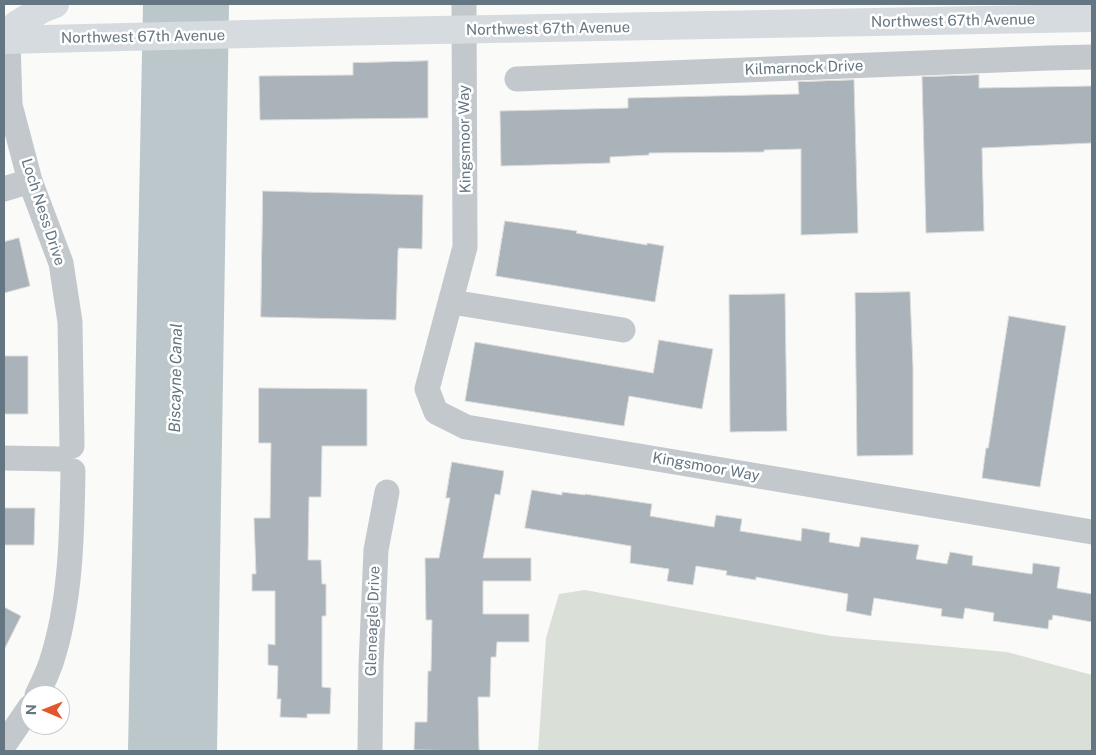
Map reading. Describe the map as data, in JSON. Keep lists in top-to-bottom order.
{
  "streets": {
    "main road": ["Northwest 67th Avenue"],
    "street": [
      "Kilmarnock Drive",
      "Kingsmoor Way",
      "Loch Ness Drive",
      "Gleneagle Drive"
    ]
  },
  "crossings": [
    ["Northwest 67th Avenue", "Kingsmoor Way"],
    ["Northwest 67th Avenue", "Loch Ness Drive"]
  ],
  "water": ["Biscayne Canal"],
  "north": "left"
}
